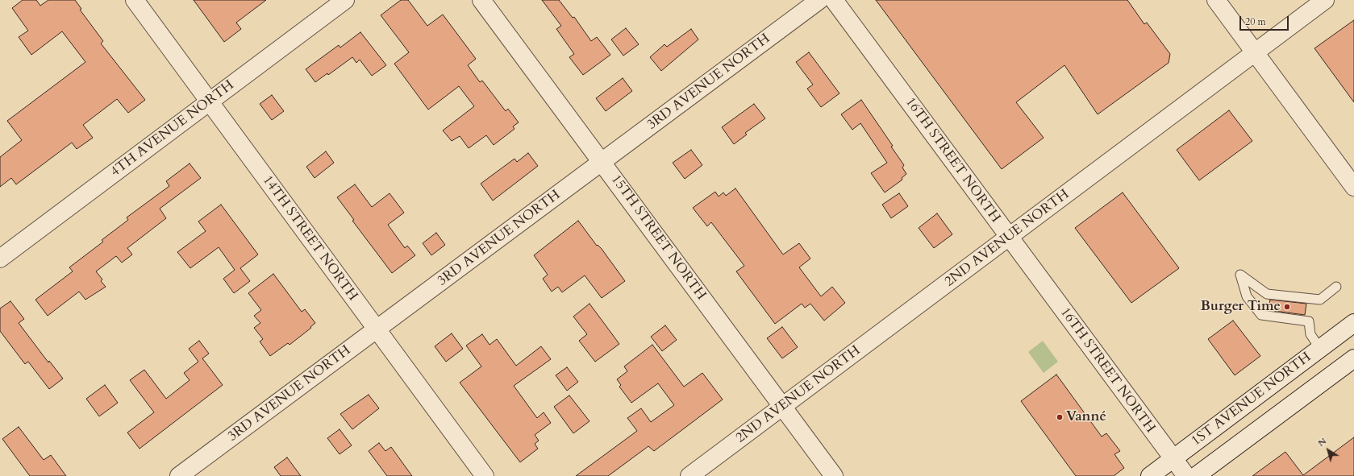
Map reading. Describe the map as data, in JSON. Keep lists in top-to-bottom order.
{
  "streets": {
    "street": [
      "3RD AVENUE NORTH",
      "4TH AVENUE NORTH",
      "16TH STREET NORTH",
      "15TH STREET NORTH",
      "14TH STREET NORTH",
      "2ND AVENUE NORTH",
      "1ST AVENUE NORTH"
    ]
  },
  "crossings": [
    ["3RD AVENUE NORTH", "15TH STREET NORTH"],
    ["3RD AVENUE NORTH", "14TH STREET NORTH"],
    ["4TH AVENUE NORTH", "14TH STREET NORTH"],
    ["16TH STREET NORTH", "2ND AVENUE NORTH"],
    ["16TH STREET NORTH", "1ST AVENUE NORTH"],
    ["15TH STREET NORTH", "2ND AVENUE NORTH"]
  ],
  "places": ["Burger Time", "Vanné"],
  "scale_bar": "20 m",
  "north": "top left"
}
